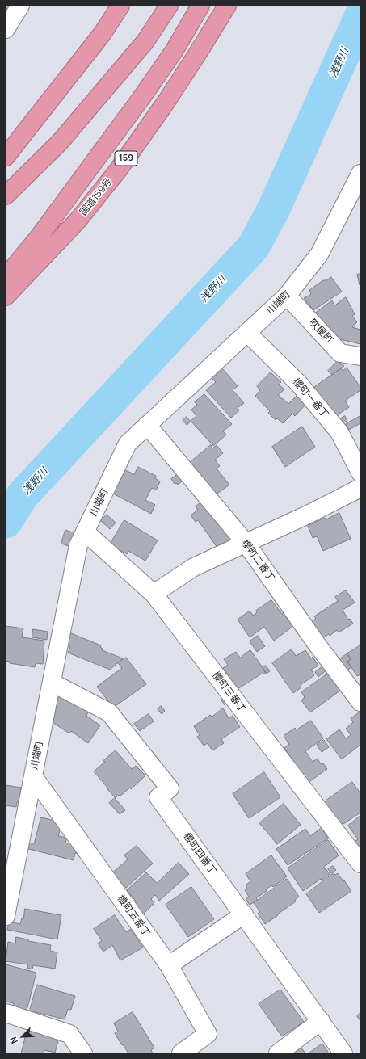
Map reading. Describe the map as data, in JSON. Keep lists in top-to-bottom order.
{
  "streets": {
    "highway": ["159", "国道159号"],
    "street": [
      "川端町",
      "吹屋町",
      "櫻町一番丁",
      "櫻町二番丁",
      "櫻町三番丁",
      "櫻町四番丁",
      "櫻町五番丁"
    ]
  },
  "crossings": [
    ["川端町", "吹屋町"],
    ["川端町", "櫻町一番丁"],
    ["川端町", "櫻町二番丁"],
    ["川端町", "櫻町三番丁"],
    ["川端町", "櫻町四番丁"],
    ["川端町", "櫻町五番丁"]
  ],
  "water": ["浅野川"],
  "north": "bottom left"
}
